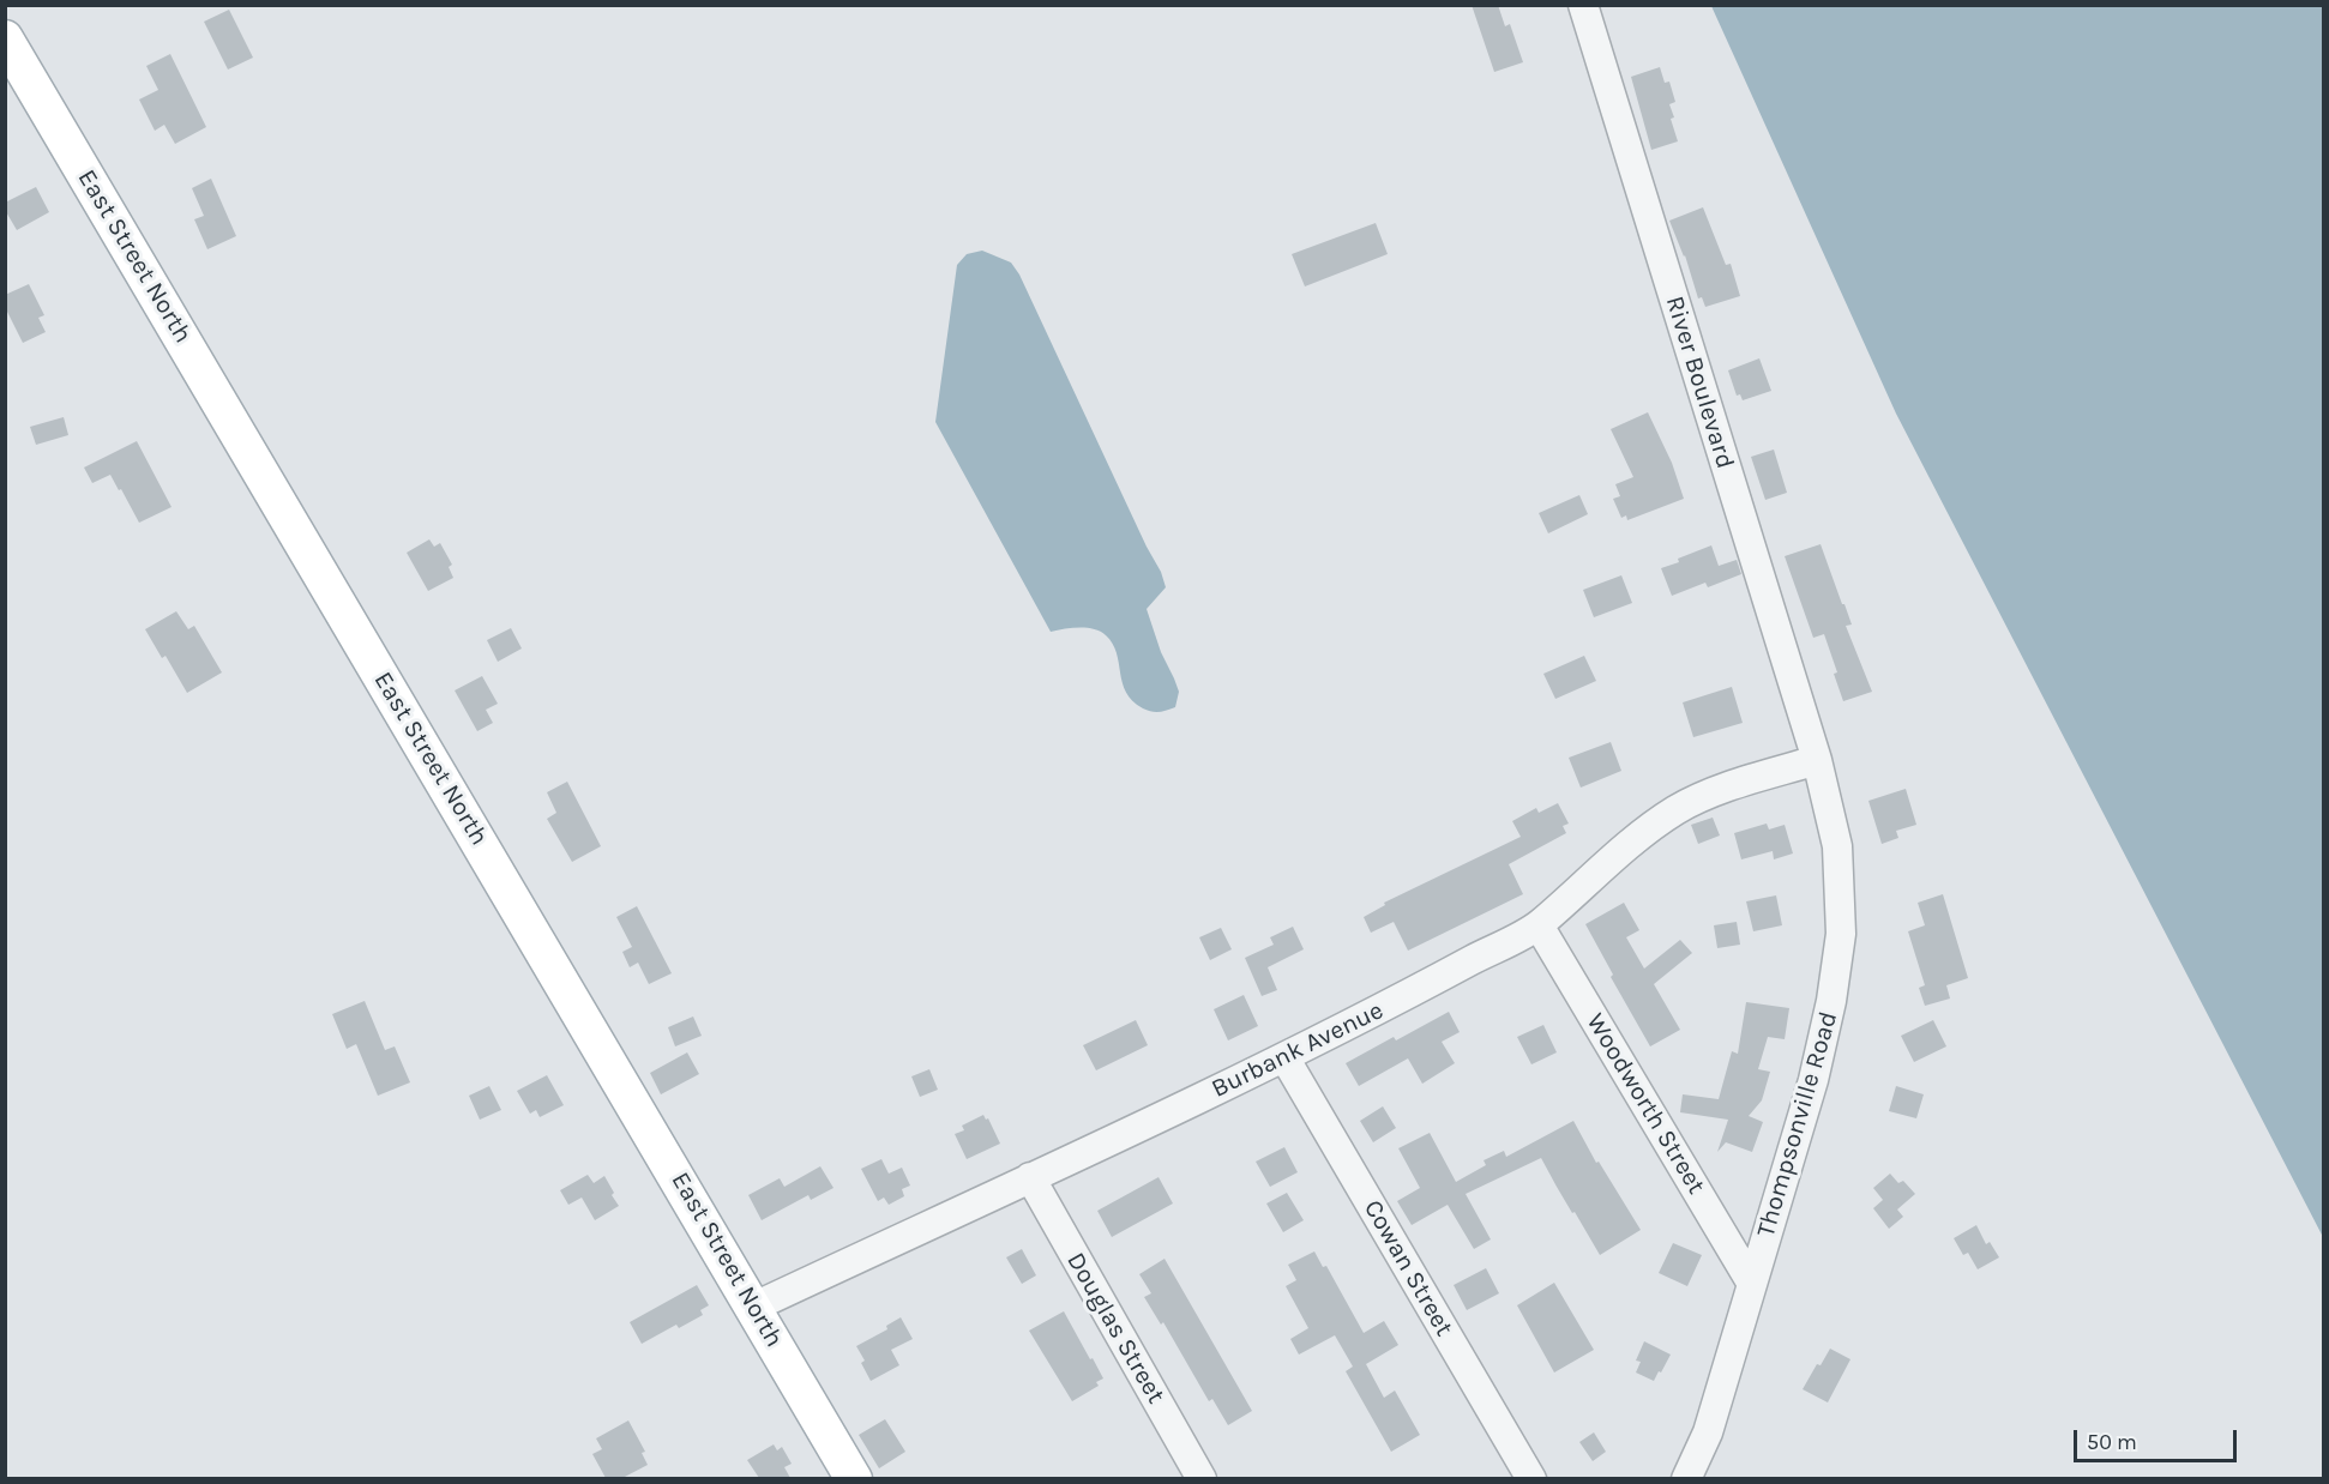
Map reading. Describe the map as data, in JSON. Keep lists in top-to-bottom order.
{
  "streets": {
    "main road": ["East Street North"],
    "street": [
      "River Boulevard",
      "Burbank Avenue",
      "Woodworth Street",
      "Thompsonville Road",
      "Cowan Street",
      "Douglas Street"
    ]
  },
  "crossings": [
    ["East Street North", "Burbank Avenue"],
    ["River Boulevard", "Burbank Avenue"],
    ["River Boulevard", "Thompsonville Road"],
    ["Burbank Avenue", "Woodworth Street"],
    ["Burbank Avenue", "Thompsonville Road"],
    ["Burbank Avenue", "Cowan Street"],
    ["Burbank Avenue", "Douglas Street"],
    ["Woodworth Street", "Thompsonville Road"]
  ],
  "scale_bar": "50 m"
}
